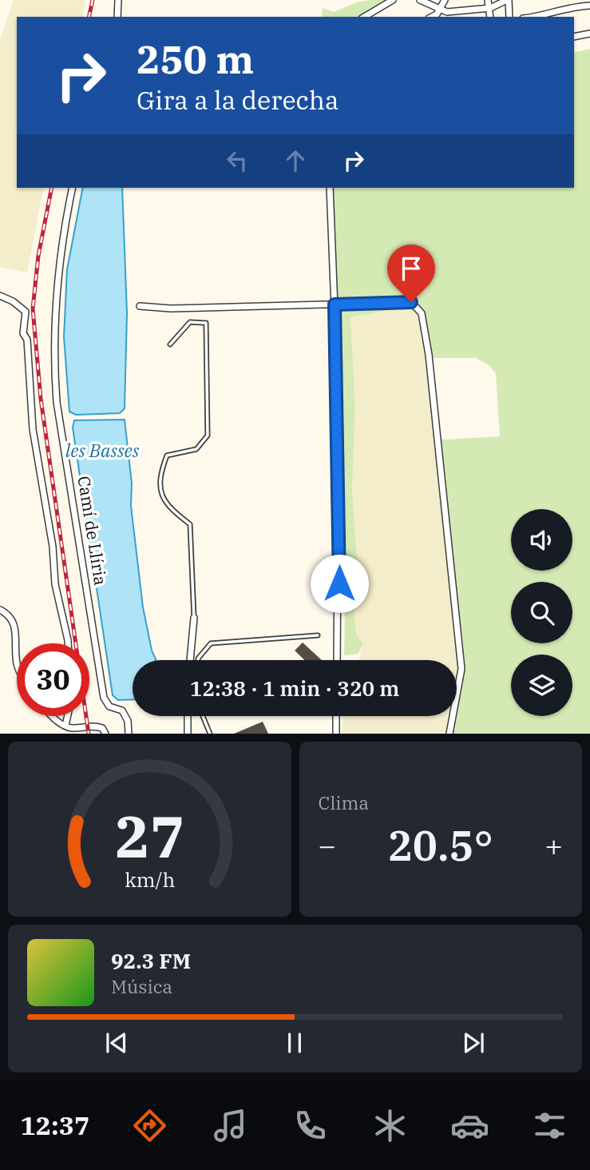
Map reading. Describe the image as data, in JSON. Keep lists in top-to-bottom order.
{
  "streets": {
    "street": ["Camí de Llíria"]
  },
  "water": ["les Basses"],
  "page": {
    "turn": ["250 m", "Gira a la derecha"],
    "limit": "30",
    "trip": "12:38 · 1 min · 320 m",
    "tile": "Clima",
    "heat": ["−", "20.5°", "+"],
    "song": ["92.3 FM", "Música"],
    "tabs": "12:37",
    "gauge": ["27", "km/h"]
  }
}
